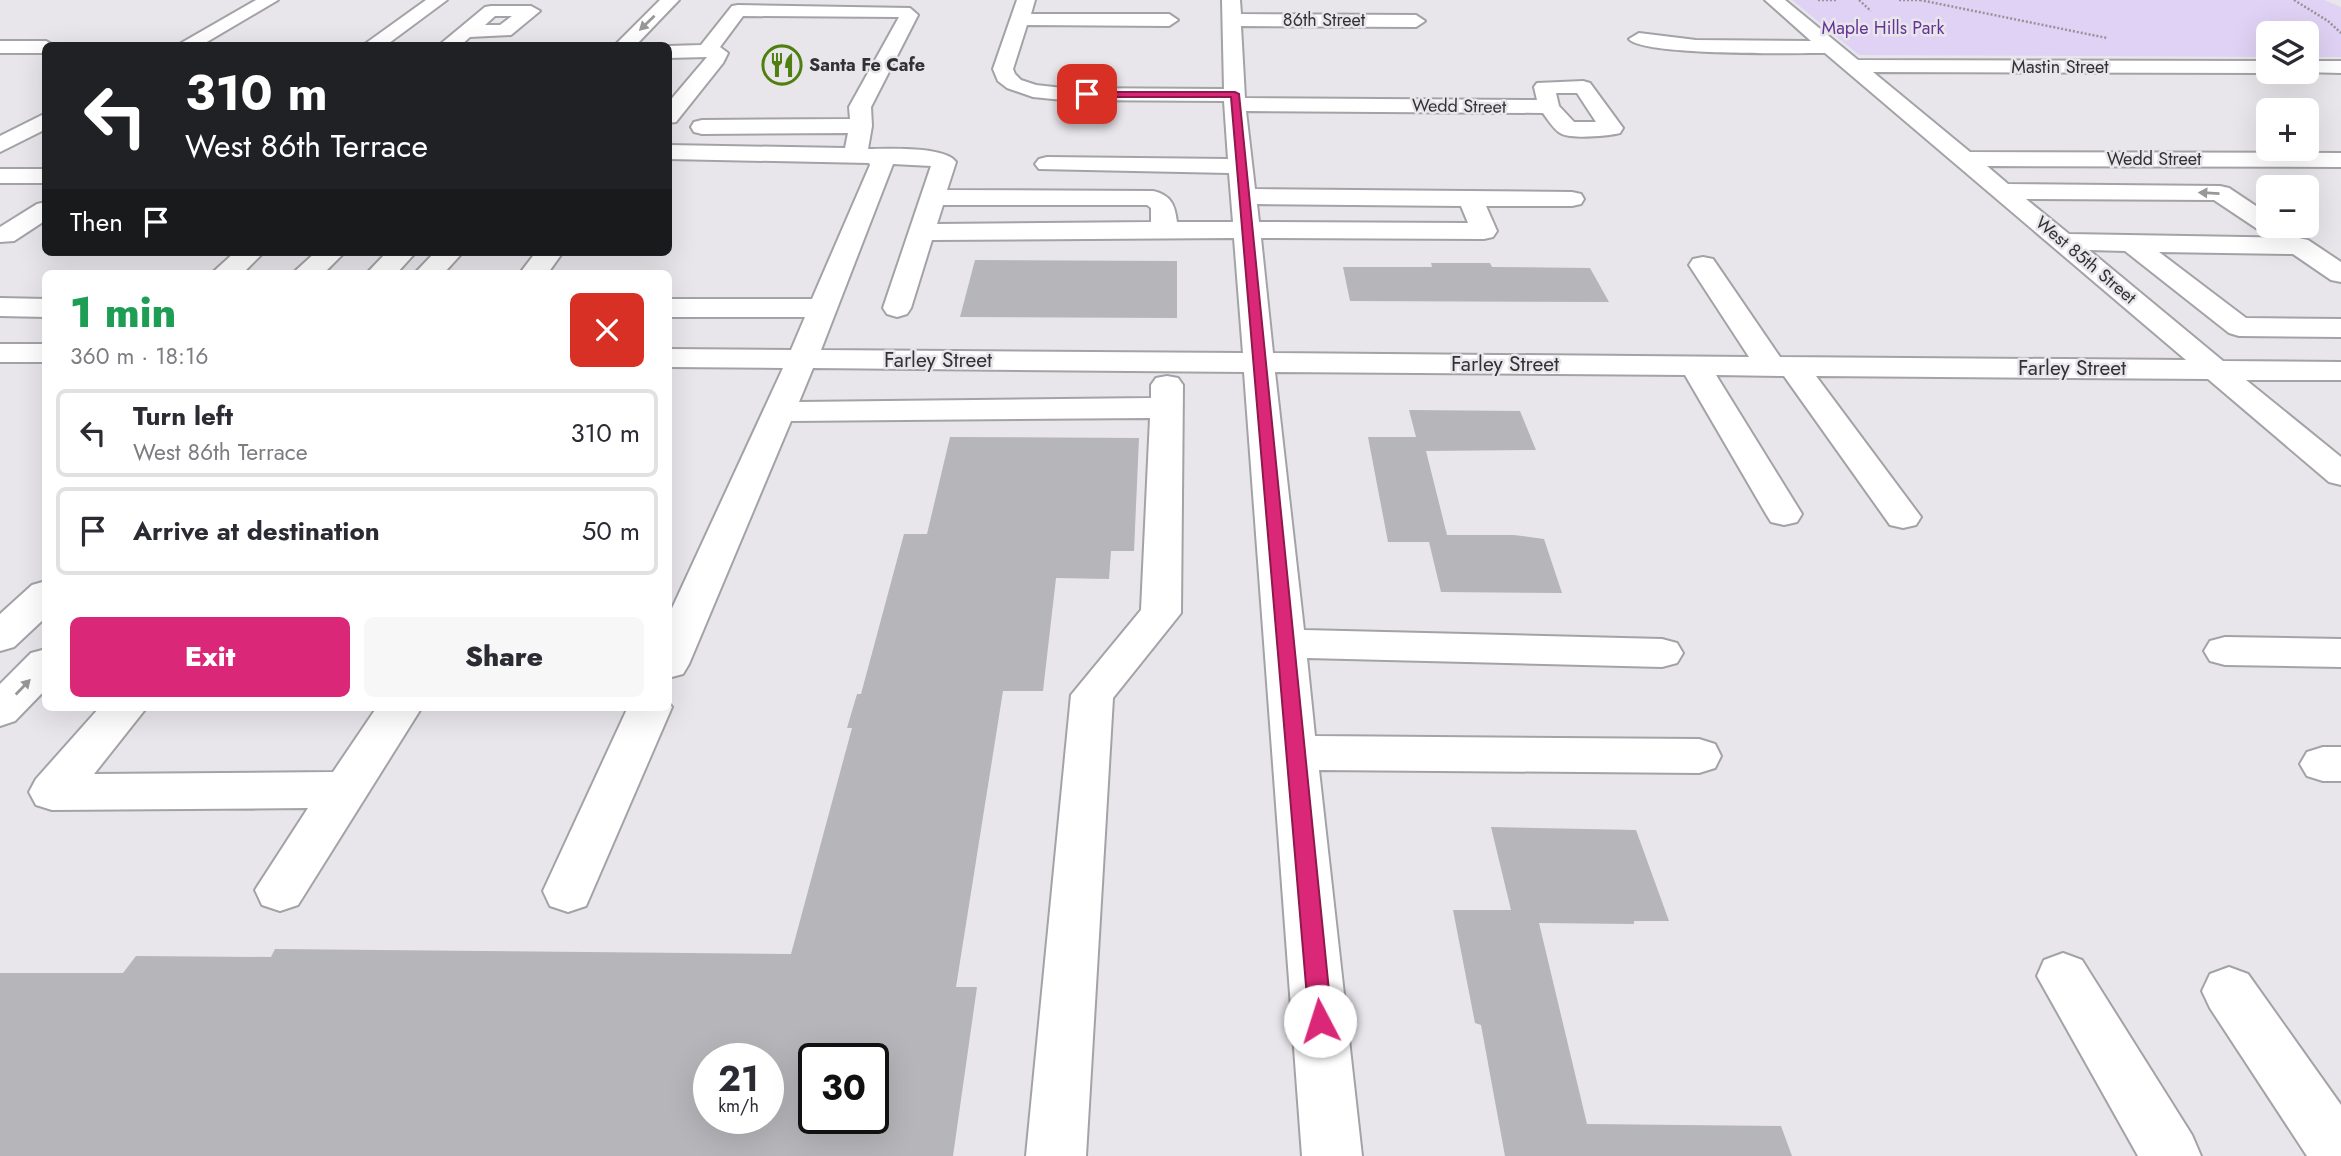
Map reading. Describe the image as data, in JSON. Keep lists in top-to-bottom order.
{
  "streets": {
    "street": [
      "86th Street",
      "Mastin Street",
      "Wedd Street",
      "West 85th Street",
      "Farley Street"
    ]
  },
  "crossings": [
    ["Mastin Street", "West 85th Street"],
    ["Wedd Street", "West 85th Street"],
    ["West 85th Street", "Farley Street"]
  ],
  "parks": ["Maple Hills Park"],
  "places": {
    "restaurant": ["Santa Fe Cafe"]
  },
  "page": {
    "map_buttons": ["+", "−"],
    "turn": ["310 m", "West 86th Terrace"],
    "then": "Then",
    "heading": ["1 min", "360 m · 18:16"],
    "list": [
      {
        "name": "Turn left",
        "note": "West 86th Terrace",
        "value": "310 m"
      },
      {
        "name": "Arrive at destination",
        "value": "50 m"
      }
    ],
    "buttons": ["Exit", "Share"],
    "speed": "21 km/h",
    "limit": "30"
  }
}
